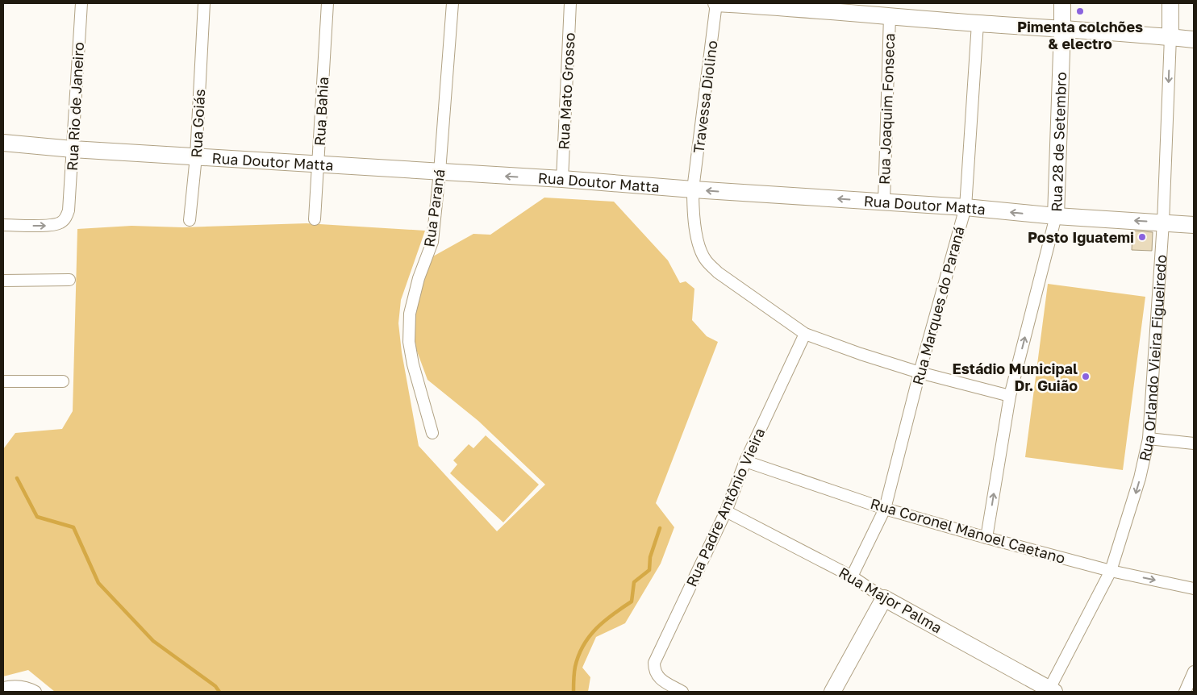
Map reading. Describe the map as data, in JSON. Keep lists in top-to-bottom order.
{
  "streets": {
    "street": [
      "Rua Mato Grosso",
      "Travessa Diolino",
      "Rua Rio de Janeiro",
      "Rua Joaquim Fonseca",
      "Rua Bahia",
      "Rua Goiás",
      "Rua 28 de Setembro",
      "Rua Doutor Matta",
      "Rua Paraná",
      "Rua Marques do Paraná",
      "Rua Orlando Vieira Figueiredo",
      "Rua Padre Antônio Vieira",
      "Rua Coronel Manoel Caetano",
      "Rua Major Palma"
    ]
  },
  "crossings": [
    ["Rua Mato Grosso", "Rua Doutor Matta"],
    ["Travessa Diolino", "Rua 28 de Setembro"],
    ["Travessa Diolino", "Rua Doutor Matta"],
    ["Travessa Diolino", "Rua Marques do Paraná"],
    ["Travessa Diolino", "Rua Padre Antônio Vieira"],
    ["Rua Rio de Janeiro", "Rua Doutor Matta"],
    ["Rua Joaquim Fonseca", "Rua Doutor Matta"],
    ["Rua Bahia", "Rua Doutor Matta"],
    ["Rua Goiás", "Rua Doutor Matta"],
    ["Rua 28 de Setembro", "Rua Doutor Matta"],
    ["Rua 28 de Setembro", "Rua Coronel Manoel Caetano"],
    ["Rua Doutor Matta", "Rua Paraná"],
    ["Rua Doutor Matta", "Rua Marques do Paraná"],
    ["Rua Doutor Matta", "Rua Orlando Vieira Figueiredo"],
    ["Rua Marques do Paraná", "Rua Coronel Manoel Caetano"],
    ["Rua Marques do Paraná", "Rua Major Palma"],
    ["Rua Orlando Vieira Figueiredo", "Rua Coronel Manoel Caetano"],
    ["Rua Orlando Vieira Figueiredo", "Rua Major Palma"],
    ["Rua Padre Antônio Vieira", "Rua Coronel Manoel Caetano"],
    ["Rua Padre Antônio Vieira", "Rua Major Palma"]
  ],
  "one_way": ["Rua 28 de Setembro", "Rua Doutor Matta", "Rua Orlando Vieira Figueiredo"],
  "places": ["Pimenta colchões & electro", "Posto Iguatemi", "Estádio Municipal Dr. Guião"]
}
